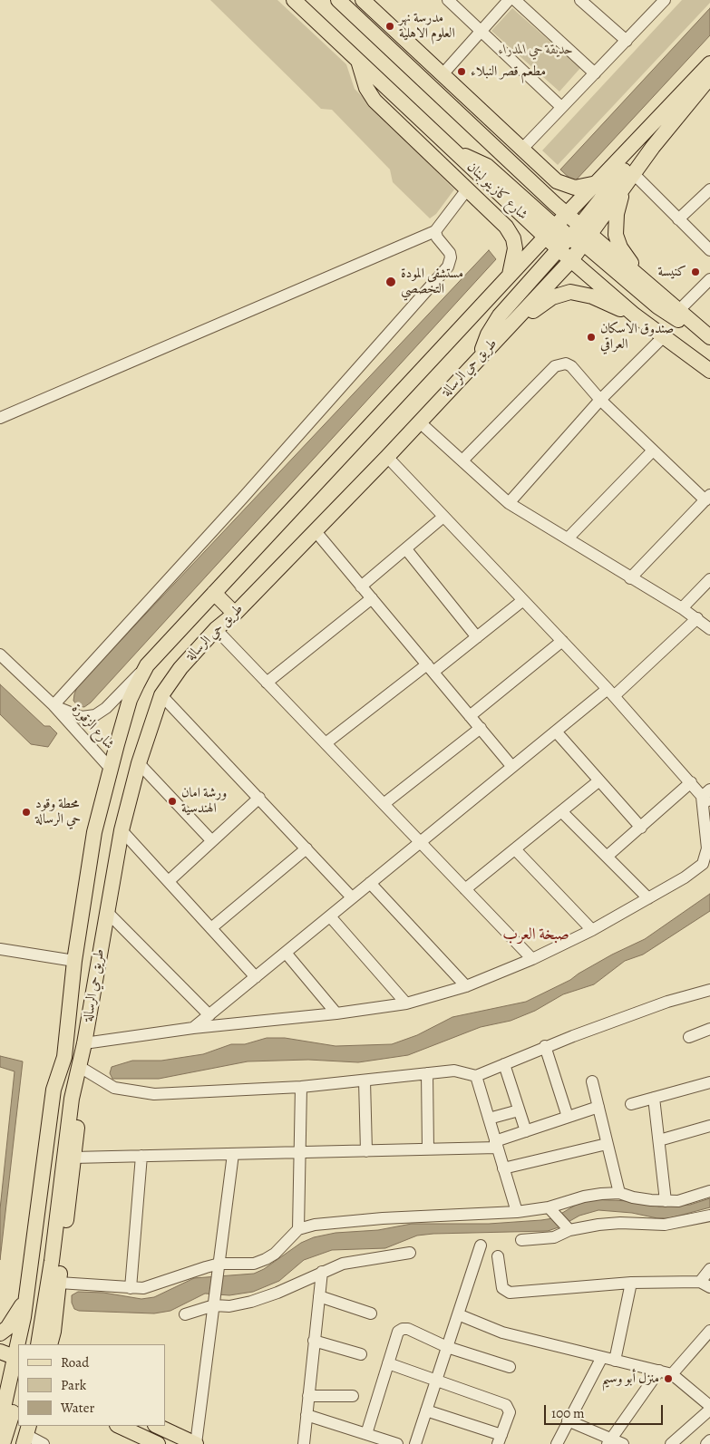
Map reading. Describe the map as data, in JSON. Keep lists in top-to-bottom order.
{
  "streets": {
    "main road": ["شارع كازينو لبنان", "طريق حي الرسالة"],
    "street": ["شارع الزقورة"]
  },
  "crossings": [
    ["شارع كازينو لبنان", "طريق حي الرسالة"],
    ["طريق حي الرسالة", "شارع الزقورة"]
  ],
  "districts": ["صبخة العرب"],
  "parks": ["حديقة حي المدراء"],
  "places": [
    "مدرسة نهر العلوم الاهلية",
    "مطعم قصر النبلاء",
    "كنيسة",
    "مستشفى المودة التخصصي",
    "صندوق الاسكان العراقي",
    "ورشة امان الهندسية",
    "محطة وقود حي الرسالة",
    "منزل أبو وسيم"
  ],
  "legend": ["Road", "Park", "Water"],
  "scale_bar": "100 m"
}
